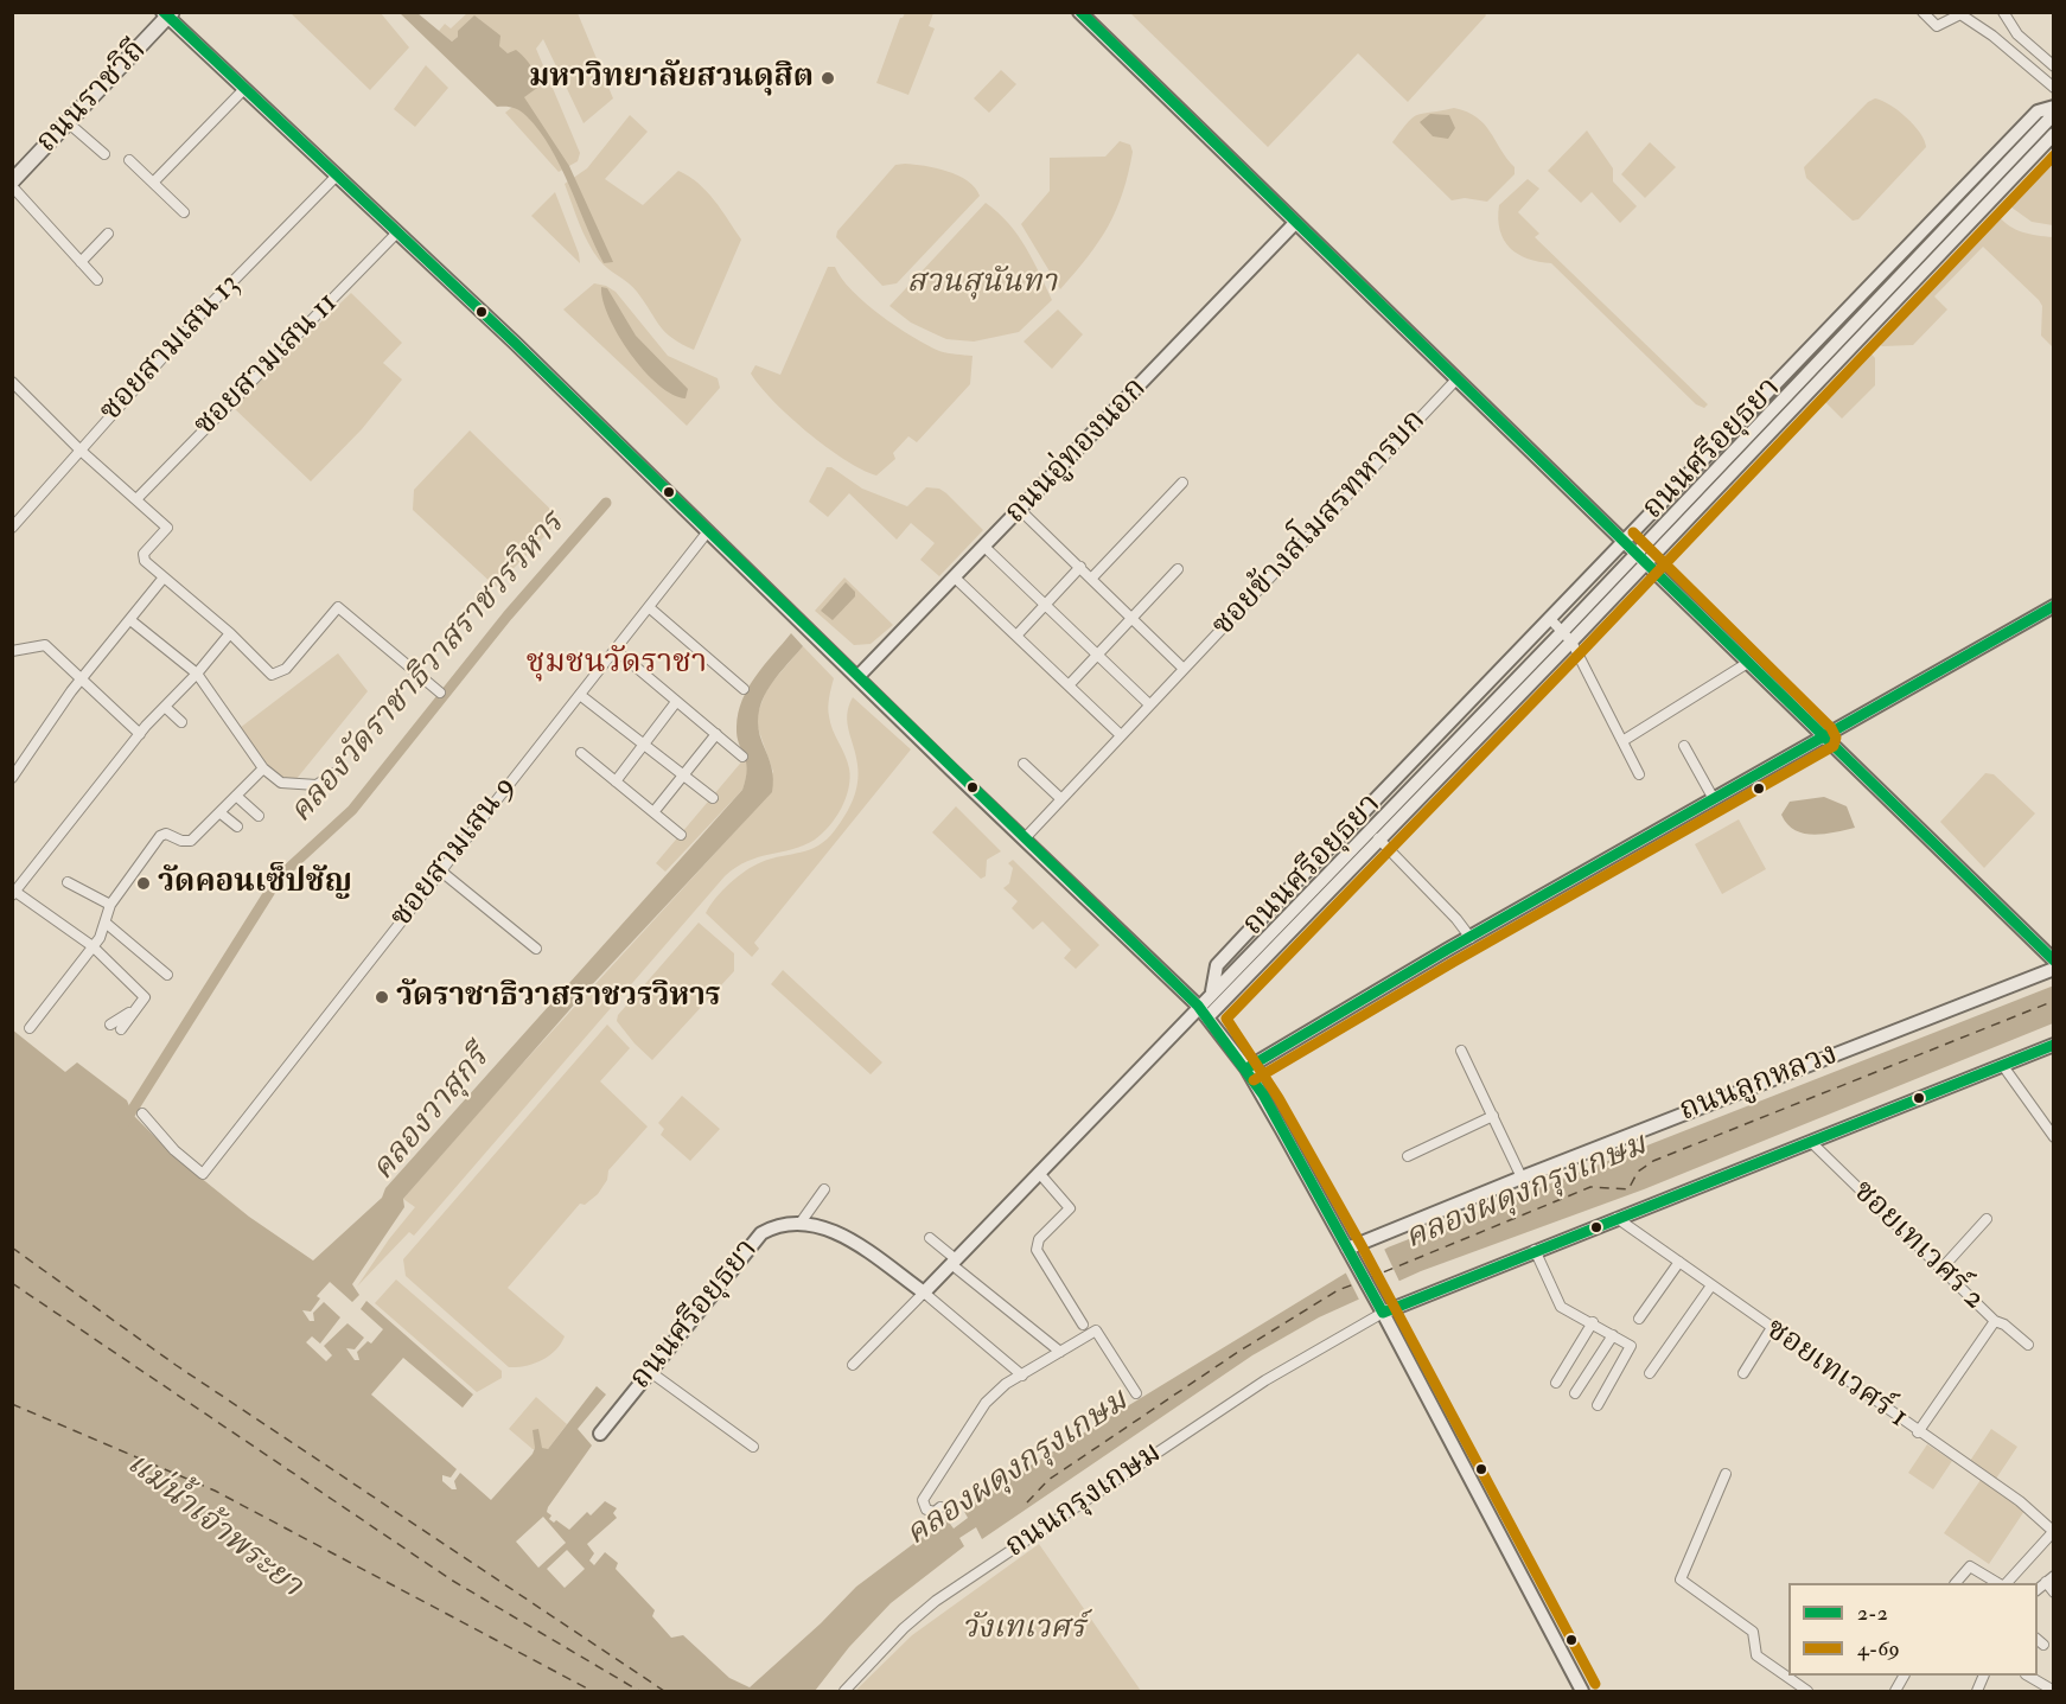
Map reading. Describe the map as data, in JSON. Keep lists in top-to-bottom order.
{
  "streets": {
    "main road": [
      "ถนนราชวิถี",
      "ถนนศรีอยุธยา",
      "ถนนอู่ทองนอก",
      "ถนนลูกหลวง",
      "ถนนกรุงเกษม"
    ],
    "street": [
      "ซอยสามเสน 13",
      "ซอยสามเสน 11",
      "ซอยข้างสโมสรทหารบก",
      "ซอยสามเสน 9",
      "ซอยเทเวศร์ 2",
      "ซอยเทเวศร์ 1"
    ]
  },
  "crossings": [
    ["ซอยเทเวศร์ 2", "ถนนกรุงเกษม"],
    ["ซอยเทเวศร์ 1", "ถนนกรุงเกษม"]
  ],
  "districts": ["ชุมชนวัดราชา"],
  "water": [
    "คลองวัดราชาธิวาสราชวรวิหาร",
    "คลองวาสุกรี",
    "คลองผดุงกรุงเกษม",
    "แม่น้ำเจ้าพระยา"
  ],
  "parks": ["สวนสุนันทา", "วังเทเวศร์"],
  "places": ["มหาวิทยาลัยสวนดุสิต", "วัดคอนเซ็ปชัญ", "วัดราชาธิวาสราชวรวิหาร"],
  "lines": ["transit line 2-2", "transit line 4-69"],
  "legend": ["2-2", "4-69"]
}
